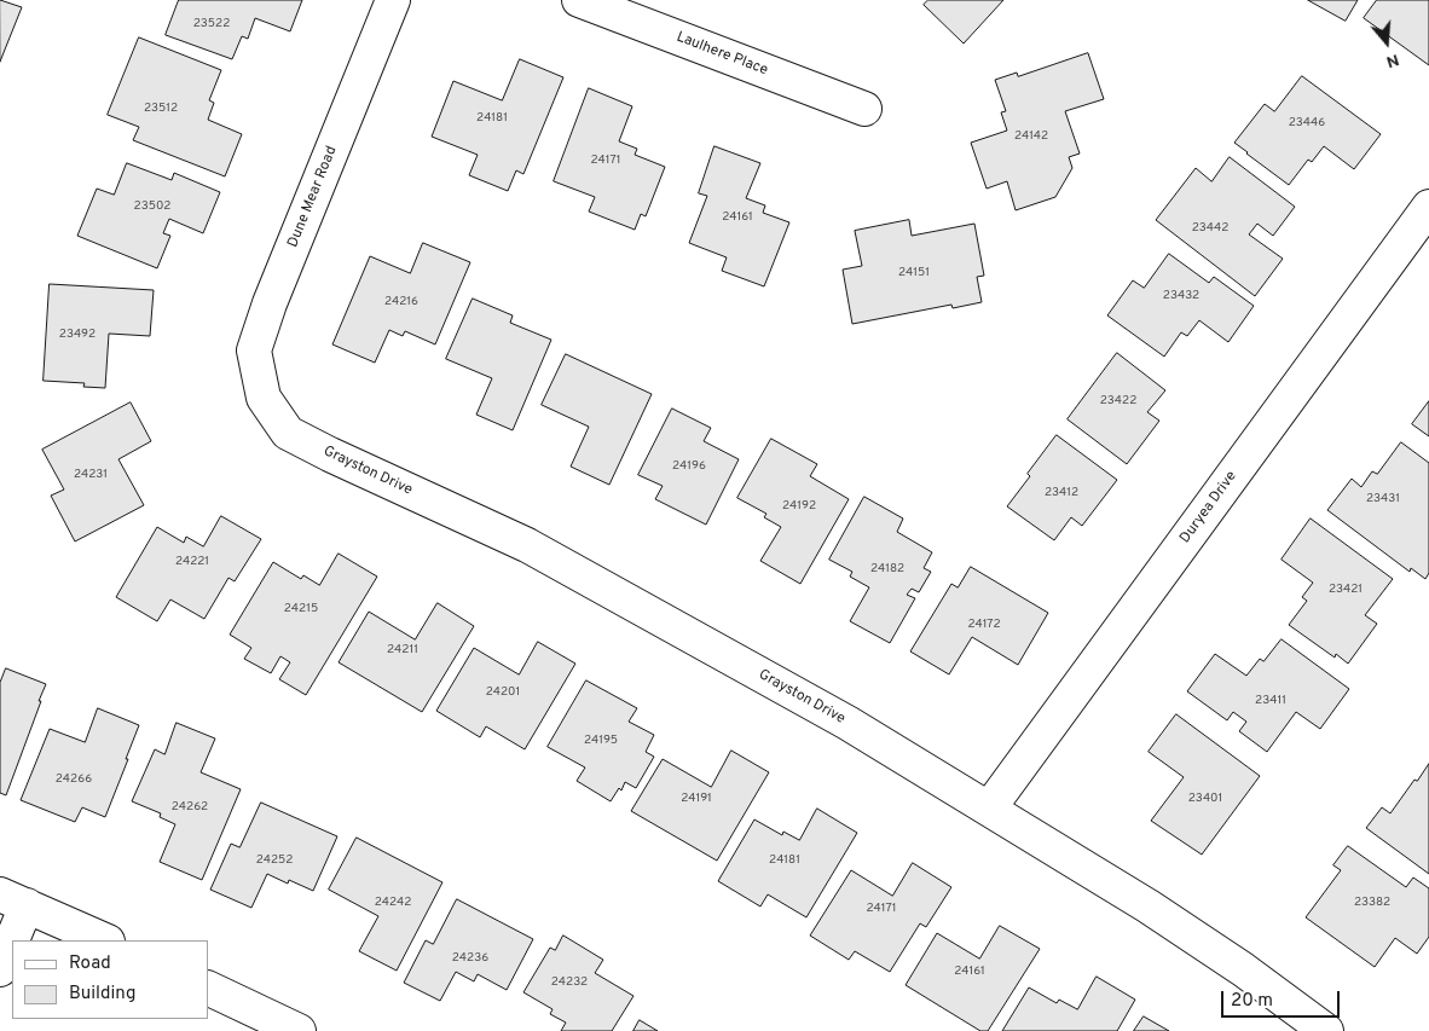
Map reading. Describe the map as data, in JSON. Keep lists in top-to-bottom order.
{
  "streets": {
    "street": [
      "Laulhere Place",
      "Dune Mear Road",
      "Grayston Drive",
      "Duryea Drive"
    ]
  },
  "crossings": [
    ["Dune Mear Road", "Grayston Drive"],
    ["Grayston Drive", "Duryea Drive"]
  ],
  "house_numbers": [
    "23522",
    "23512",
    "24181",
    "23446",
    "24142",
    "24171",
    "23502",
    "24161",
    "23442",
    "24151",
    "23432",
    "24216",
    "23492",
    "23422",
    "24196",
    "24231",
    "23412",
    "23431",
    "24192",
    "24221",
    "24182",
    "23421",
    "24215",
    "24172",
    "24211",
    "24201",
    "23411",
    "24195",
    "24266",
    "24191",
    "23401",
    "24262",
    "24252",
    "24181",
    "24242",
    "23382",
    "24171",
    "24236",
    "24161",
    "24232"
  ],
  "legend": ["Road", "Building"],
  "scale_bar": "20 m",
  "north": "bottom"
}
